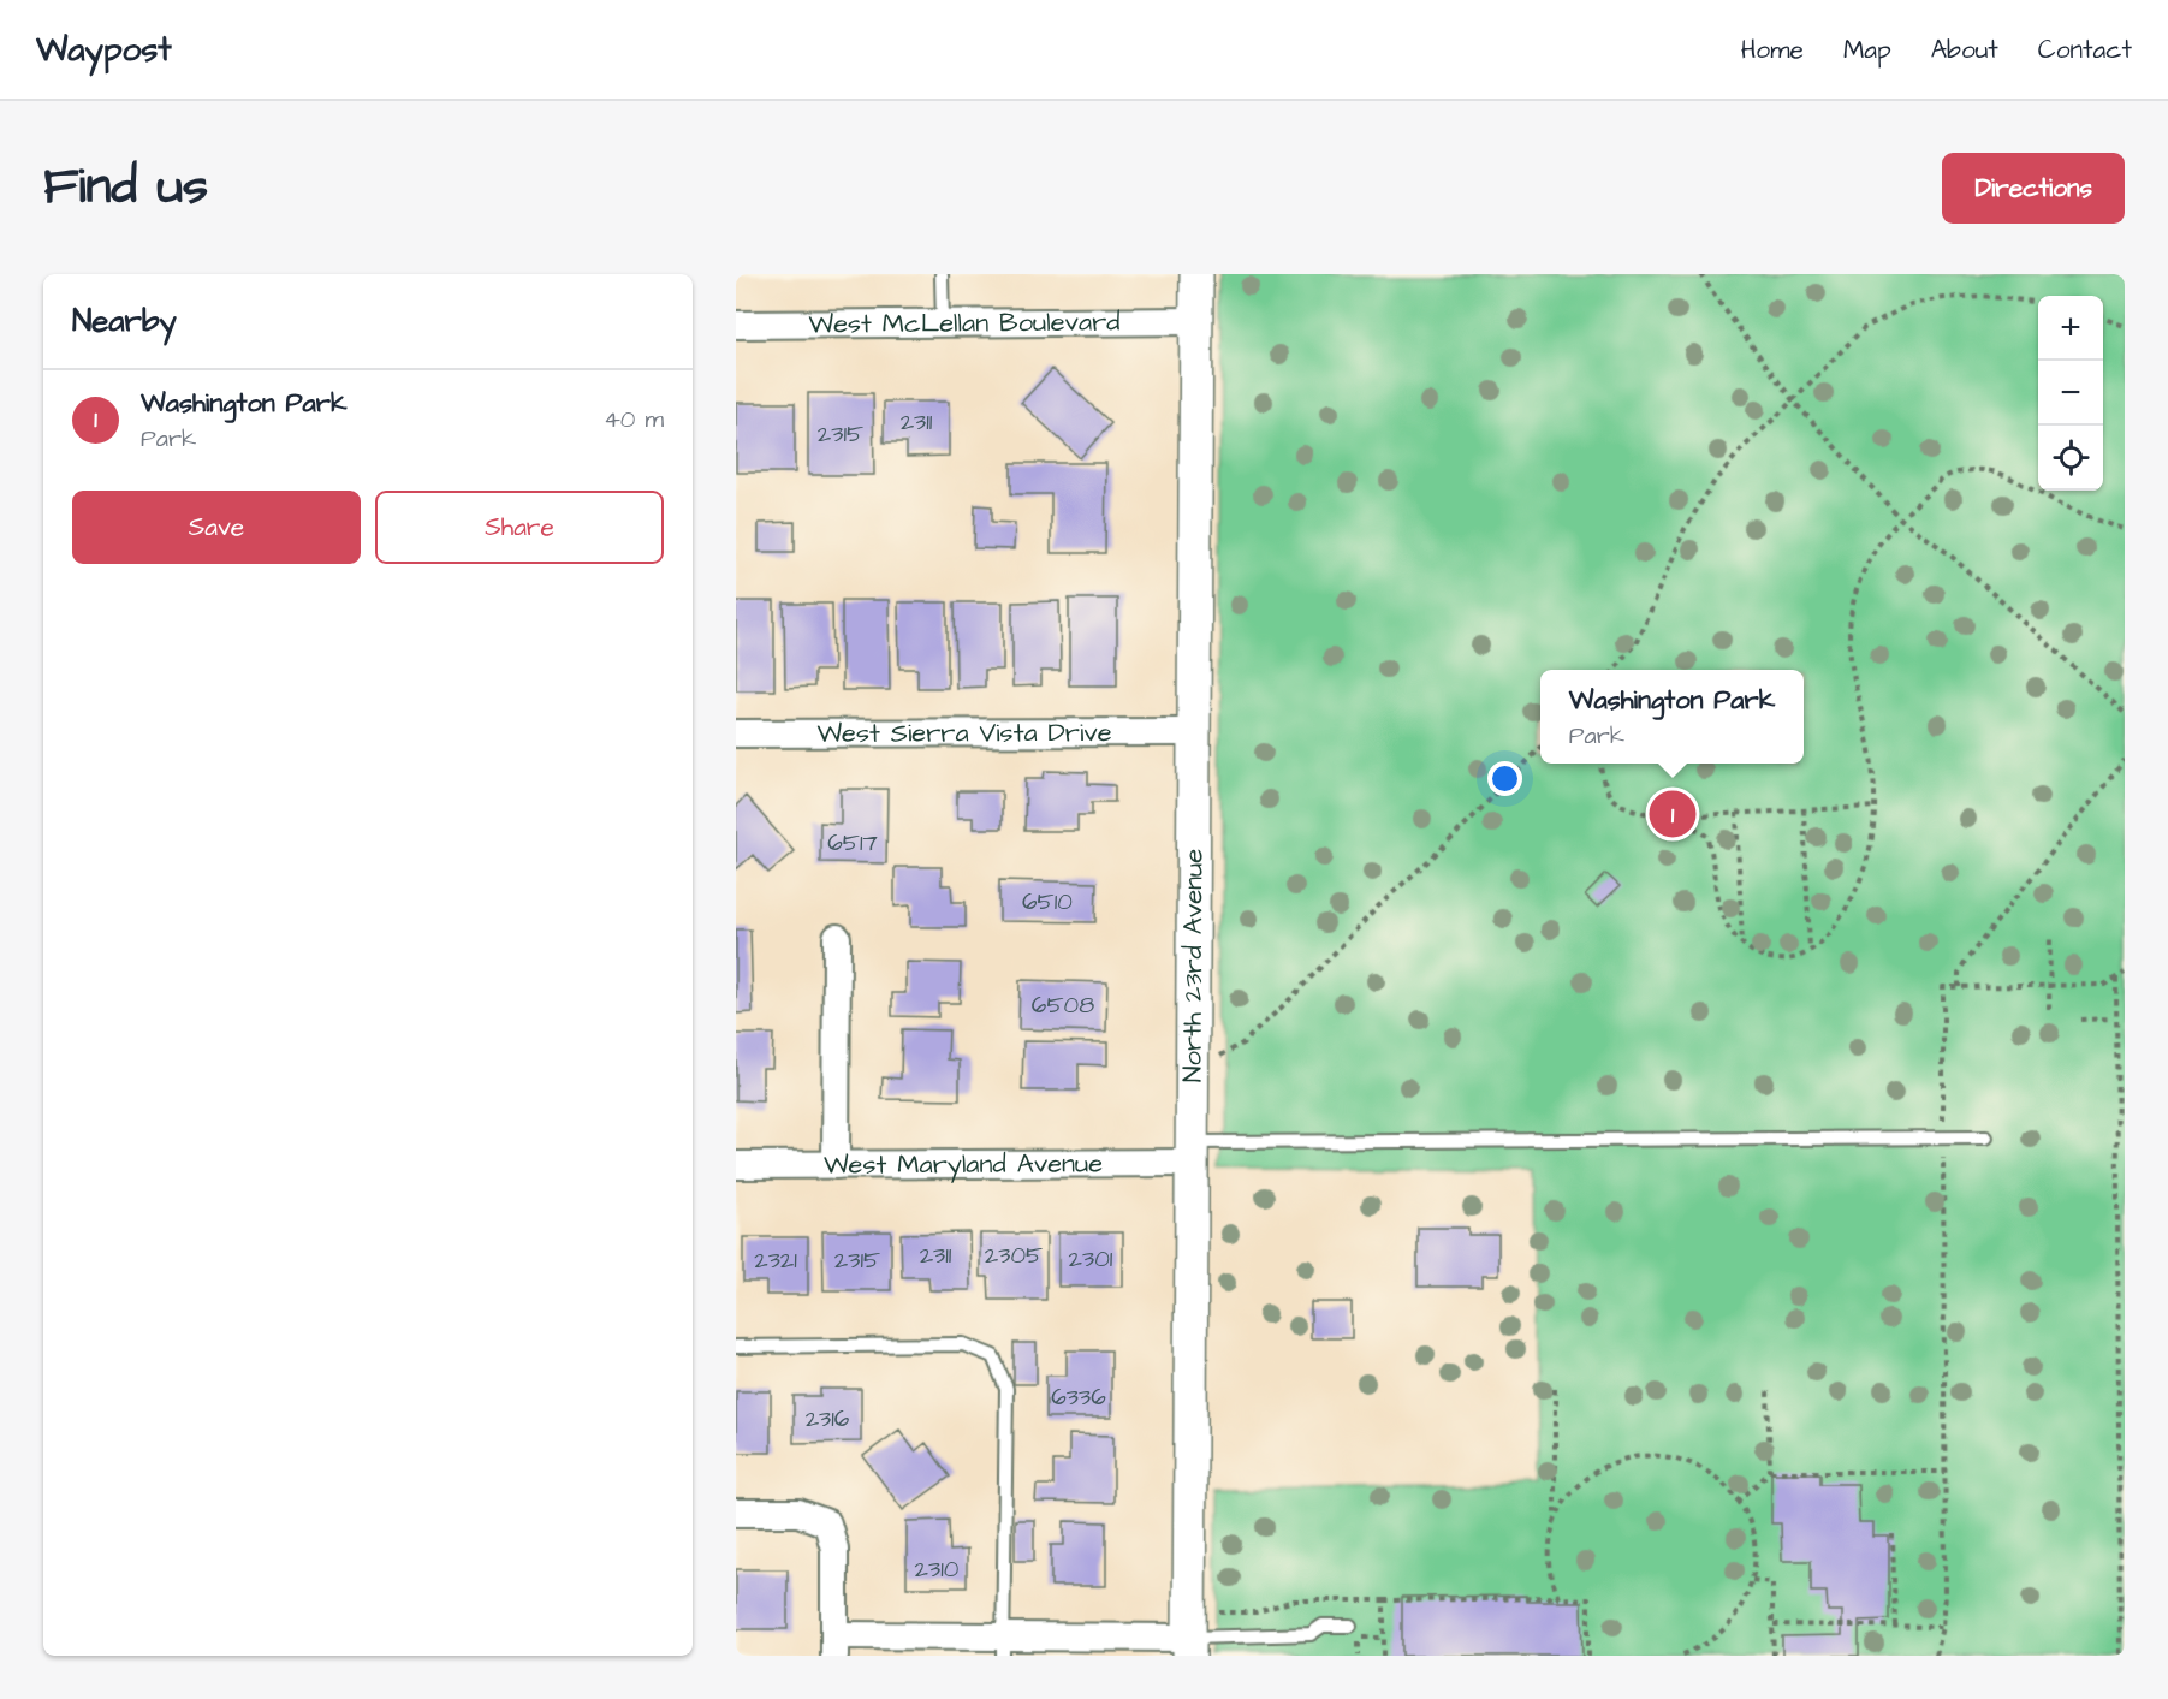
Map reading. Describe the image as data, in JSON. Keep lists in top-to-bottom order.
{
  "streets": {
    "street": [
      "West McLellan Boulevard",
      "West Sierra Vista Drive",
      "North 23rd Avenue",
      "West Maryland Avenue"
    ]
  },
  "crossings": [
    ["West McLellan Boulevard", "North 23rd Avenue"],
    ["West Sierra Vista Drive", "North 23rd Avenue"],
    ["North 23rd Avenue", "West Maryland Avenue"]
  ],
  "house_numbers": [
    "2311",
    "2315",
    "6517",
    "6510",
    "6508",
    "2311",
    "2305",
    "2301",
    "2321",
    "2315",
    "6336",
    "2316",
    "2310"
  ],
  "page": {
    "header": "Waypost",
    "nav": [
      "Home",
      "Map",
      "About",
      "Contact"
    ],
    "title": "Find us",
    "buttons": [
      "Directions",
      ["Save", "Share"]
    ],
    "heading": "Nearby",
    "map_buttons": ["+", "−"],
    "list": [
      {
        "mark": "1",
        "name": "Washington Park",
        "note": "Park",
        "value": "40 m"
      }
    ],
    "popup": ["Washington Park", "Park"],
    "pins": "1"
  }
}
